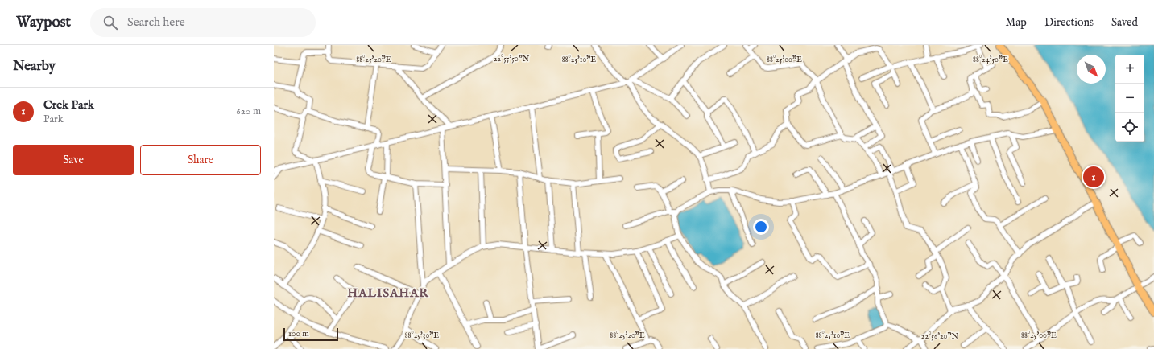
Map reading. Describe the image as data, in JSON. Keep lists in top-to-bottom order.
{
  "districts": ["HALISAHAR"],
  "scale_bar": "100 m",
  "north": "bottom right",
  "page": {
    "header": "Waypost",
    "search": "Search here",
    "nav": ["Map", "Directions", "Saved"],
    "heading": "Nearby",
    "map_buttons": ["+", "−"],
    "list": [
      {
        "mark": "1",
        "name": "Crek Park",
        "note": "Park",
        "value": "620 m"
      }
    ],
    "buttons": ["Save", "Share"],
    "pins": "1",
    "scale": "100 m"
  },
  "coordinates": [
    "22°55'50\"N",
    "88°25'20\"E",
    "88°25'10\"E",
    "88°25'00\"E",
    "88°24'50\"E",
    "88°25'30\"E",
    "22°56'20\"N"
  ]
}
